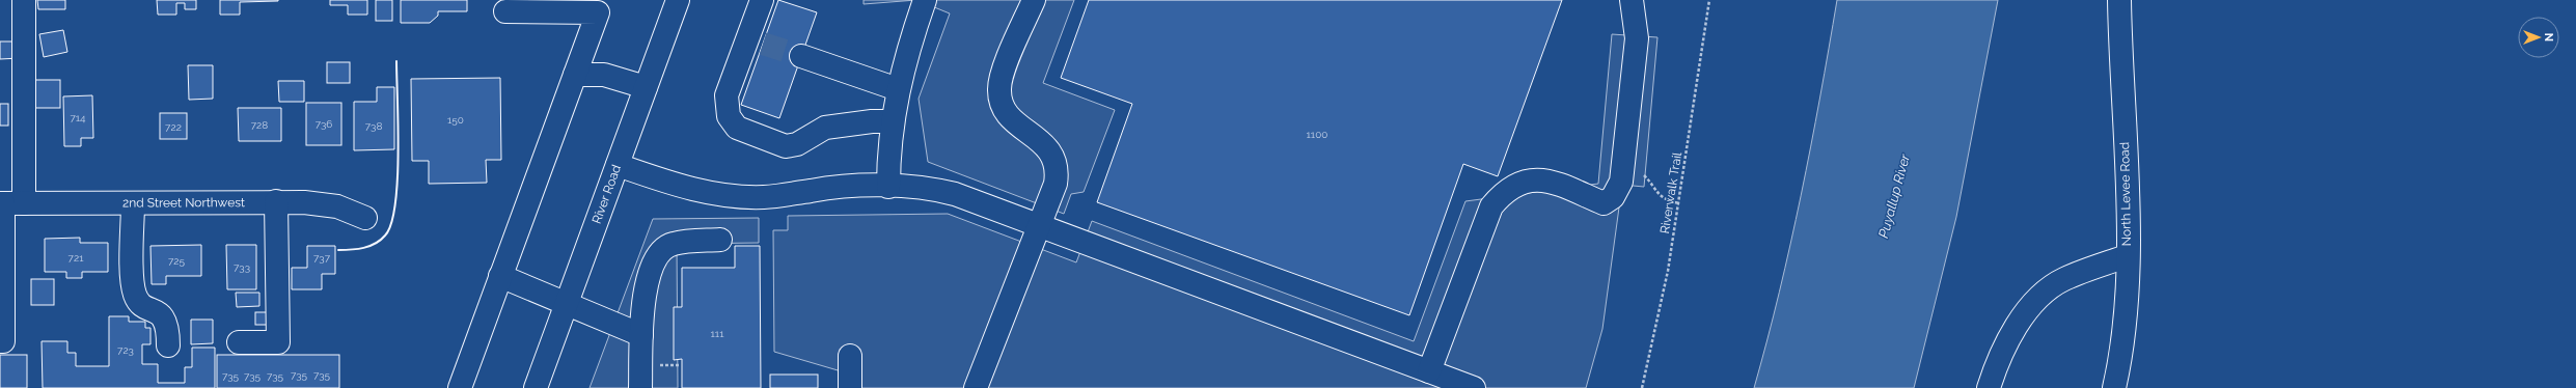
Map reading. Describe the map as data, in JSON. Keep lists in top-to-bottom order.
{
  "streets": {
    "street": ["River Road", "North Levee Road", "2nd Street Northwest"],
    "path": ["Riverwalk Trail"]
  },
  "water": ["Puyallup River"],
  "house_numbers": [
    "714",
    "150",
    "736",
    "728",
    "738",
    "722",
    "1100",
    "721",
    "737",
    "725",
    "733",
    "111",
    "723",
    "735",
    "735",
    "735",
    "735",
    "735"
  ],
  "north": "right"
}
